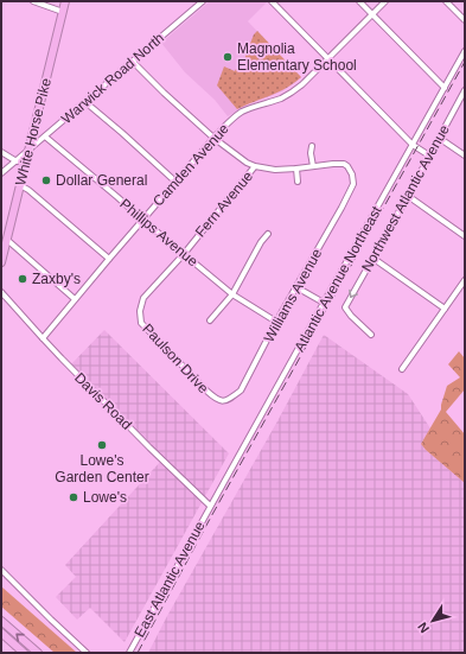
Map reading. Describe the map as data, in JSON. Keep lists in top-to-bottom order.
{
  "streets": {
    "highway": ["White Horse Pike"],
    "street": [
      "Warwick Road North",
      "Camden Avenue",
      "Northwest Atlantic Avenue",
      "Fern Avenue",
      "Phillips Avenue",
      "Atlantic Avenue Northeast",
      "Williams Avenue",
      "Paulson Drive",
      "Davis Road",
      "East Atlantic Avenue"
    ]
  },
  "crossings": [
    ["Warwick Road North", "White Horse Pike"],
    ["Warwick Road North", "Phillips Avenue"],
    ["Camden Avenue", "Phillips Avenue"],
    ["Camden Avenue", "Davis Road"],
    ["Fern Avenue", "Phillips Avenue"],
    ["Fern Avenue", "Paulson Drive"],
    ["Phillips Avenue", "Williams Avenue"],
    ["Atlantic Avenue Northeast", "Davis Road"],
    ["Atlantic Avenue Northeast", "East Atlantic Avenue"],
    ["Williams Avenue", "Paulson Drive"],
    ["Davis Road", "East Atlantic Avenue"]
  ],
  "places": [
    "Magnolia Elementary School",
    "Dollar General",
    "Zaxby's",
    "Lowe's Garden Center",
    "Lowe's"
  ],
  "north": "bottom left"
}
